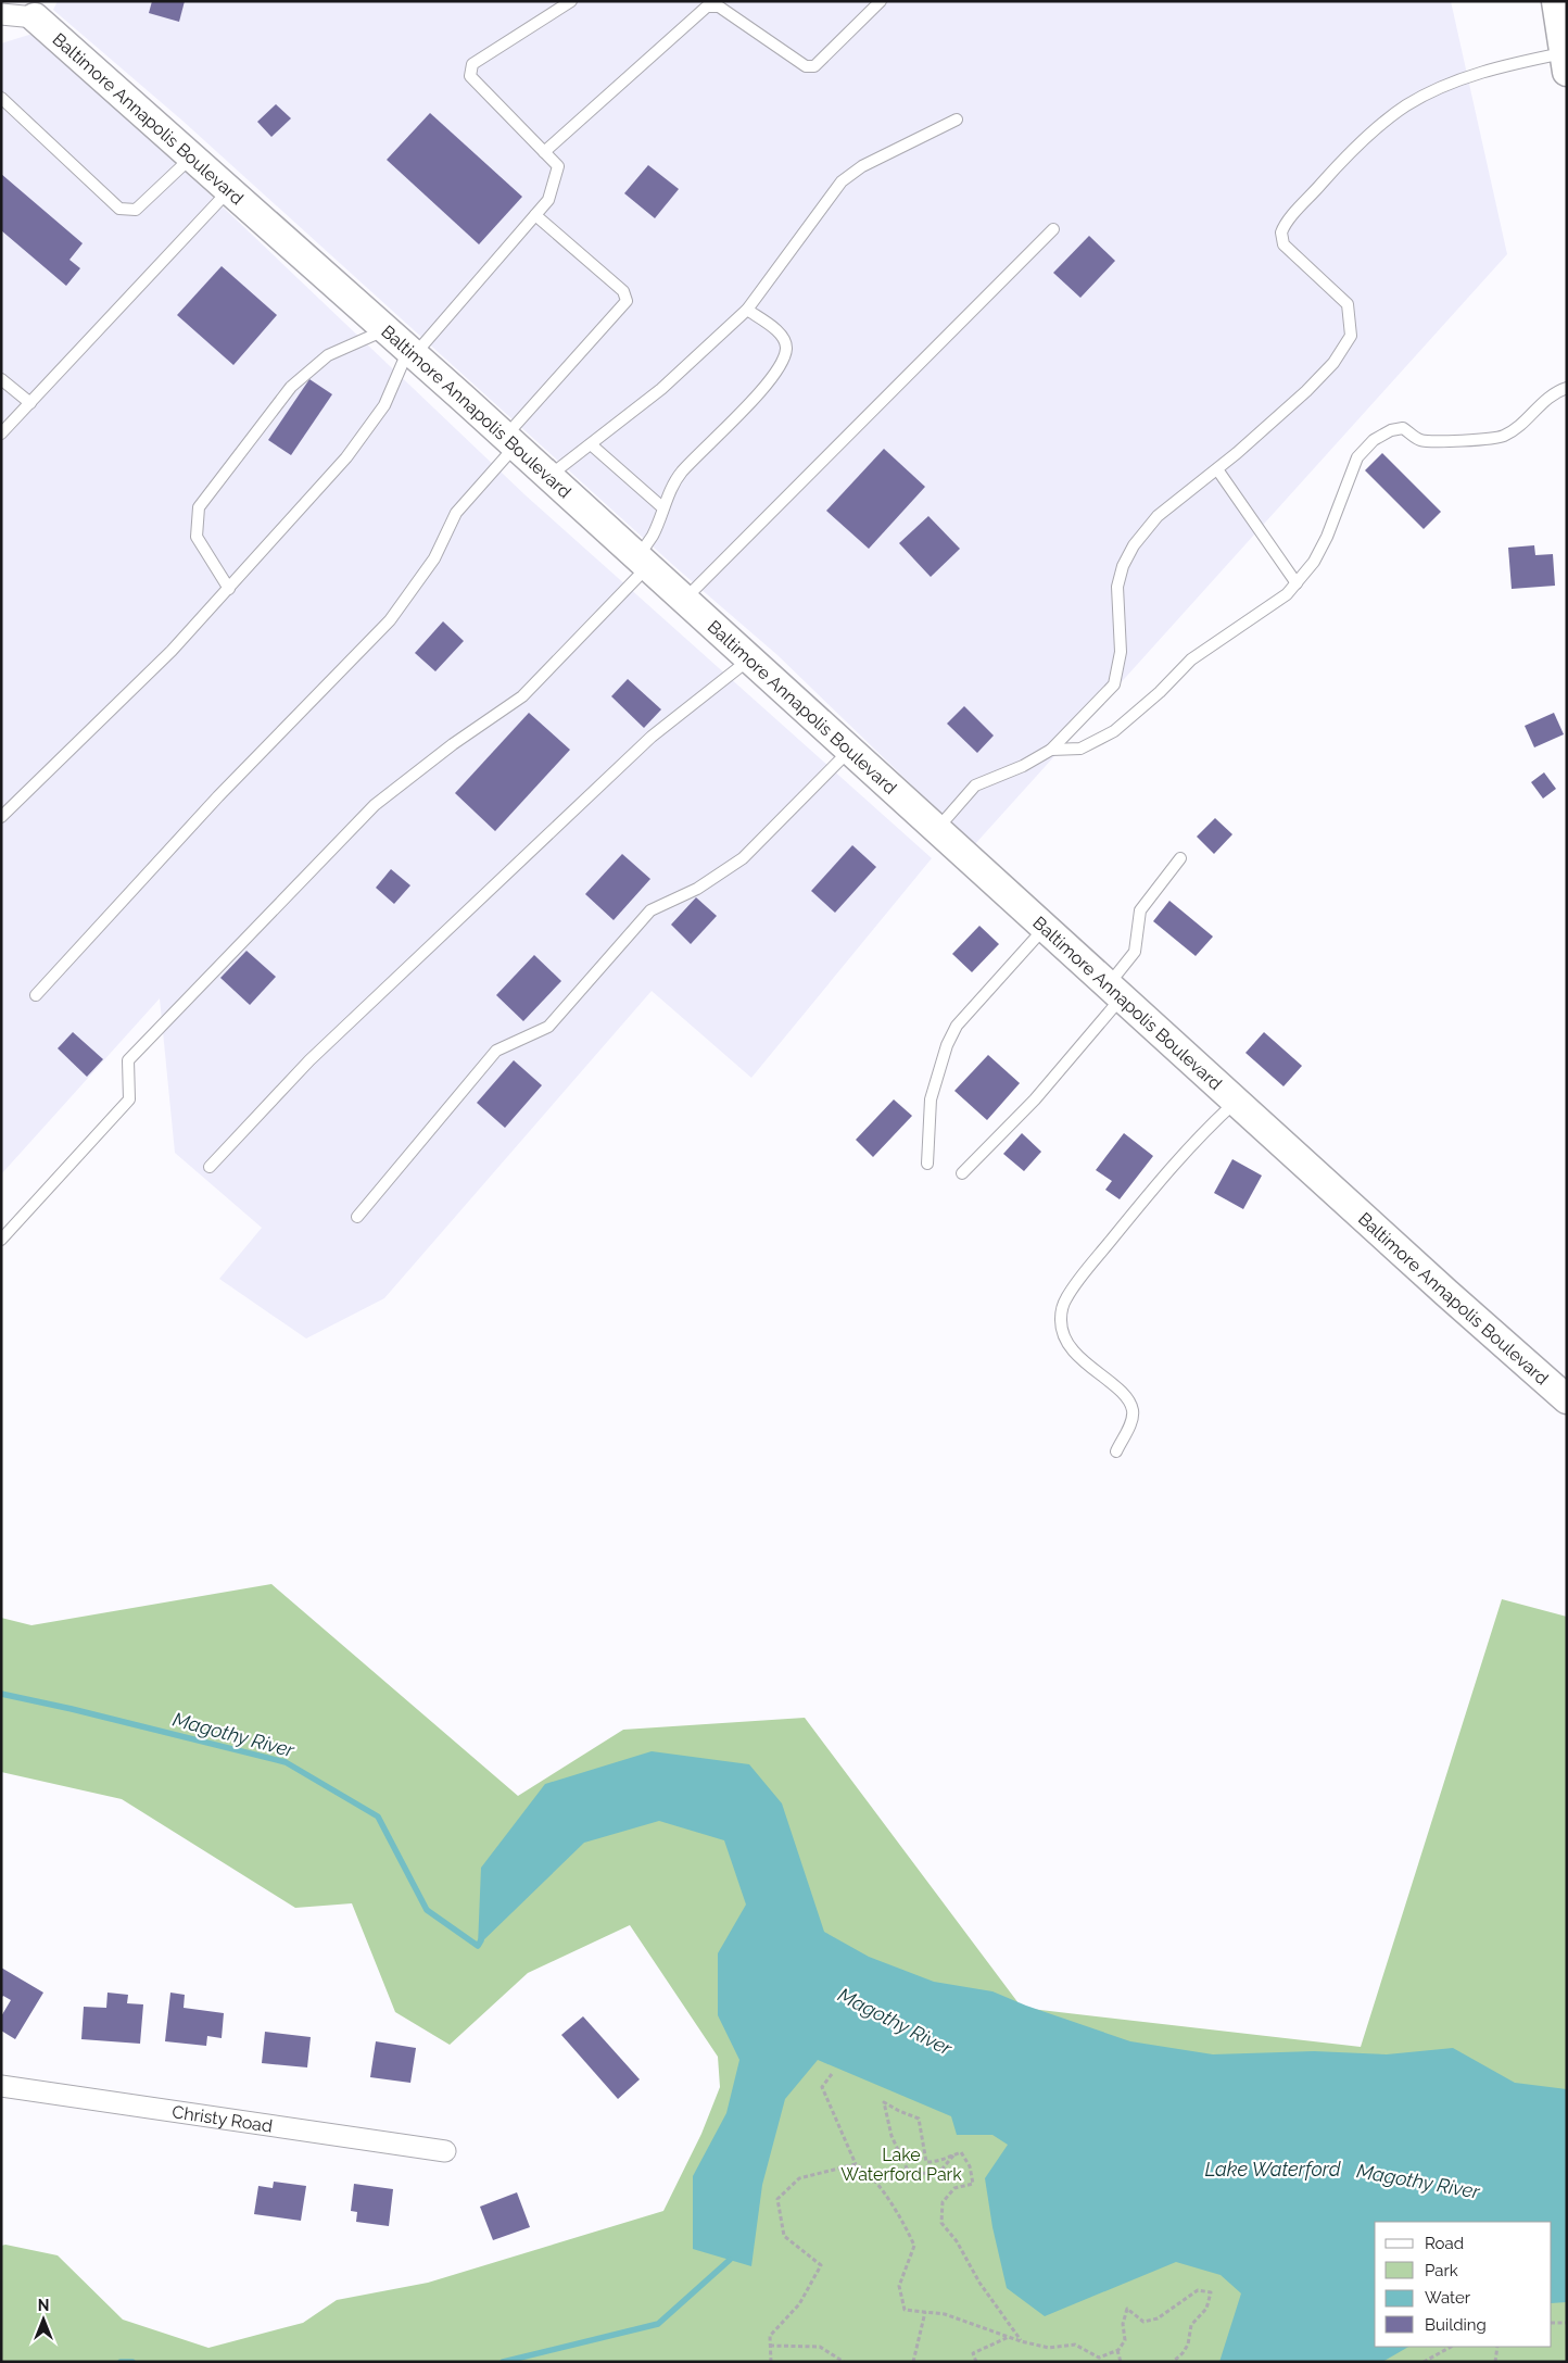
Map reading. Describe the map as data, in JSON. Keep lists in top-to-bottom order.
{
  "streets": {
    "street": ["Baltimore Annapolis Boulevard", "Christy Road"]
  },
  "water": ["Magothy River", "Lake Waterford"],
  "parks": ["Lake Waterford Park"],
  "legend": [
    "Road",
    "Park",
    "Water",
    "Building"
  ],
  "north": "top"
}
